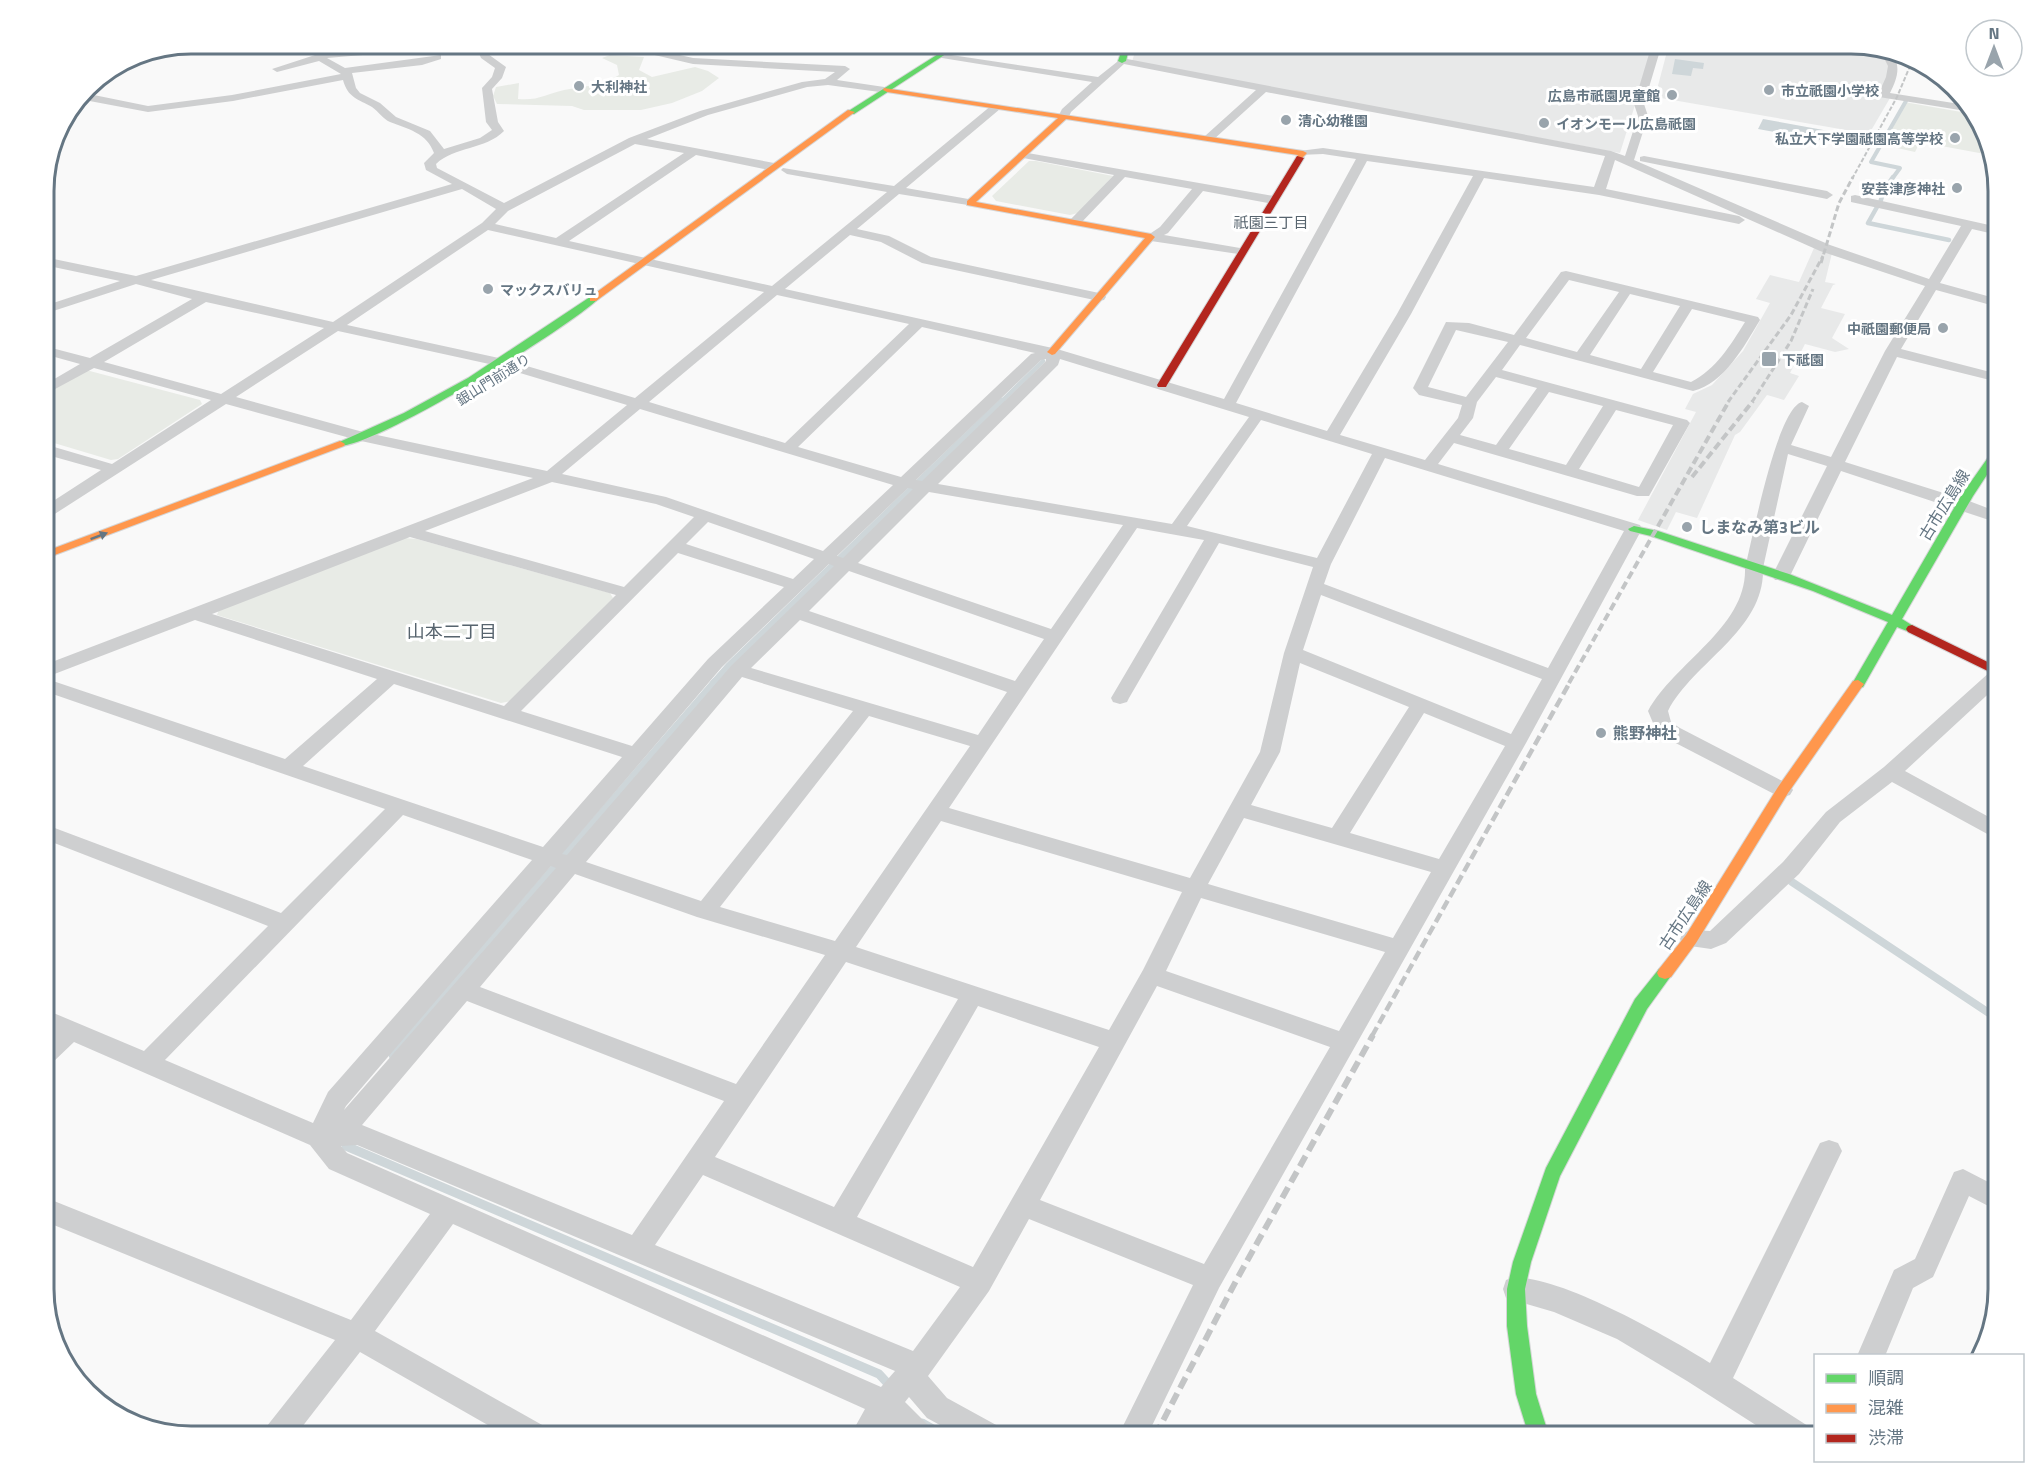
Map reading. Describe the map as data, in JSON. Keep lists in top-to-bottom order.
{
  "streets": {
    "street": ["銀山門前通り", "古市広島線"]
  },
  "districts": ["祇園三丁目", "山本二丁目"],
  "places": {
    "other": [
      "大利神社",
      "市立祇園小学校",
      "広島市祇園児童館",
      "清心幼稚園",
      "イオンモール広島祇園",
      "私立大下学園祗園高等学校",
      "安芸津彦神社",
      "マックスバリュ",
      "中祇園郵便局",
      "しまなみ第3ビル",
      "熊野神社"
    ],
    "transit": ["下祗園"]
  },
  "legend": ["順調", "混雑", "渋滞"],
  "north": "top"
}
